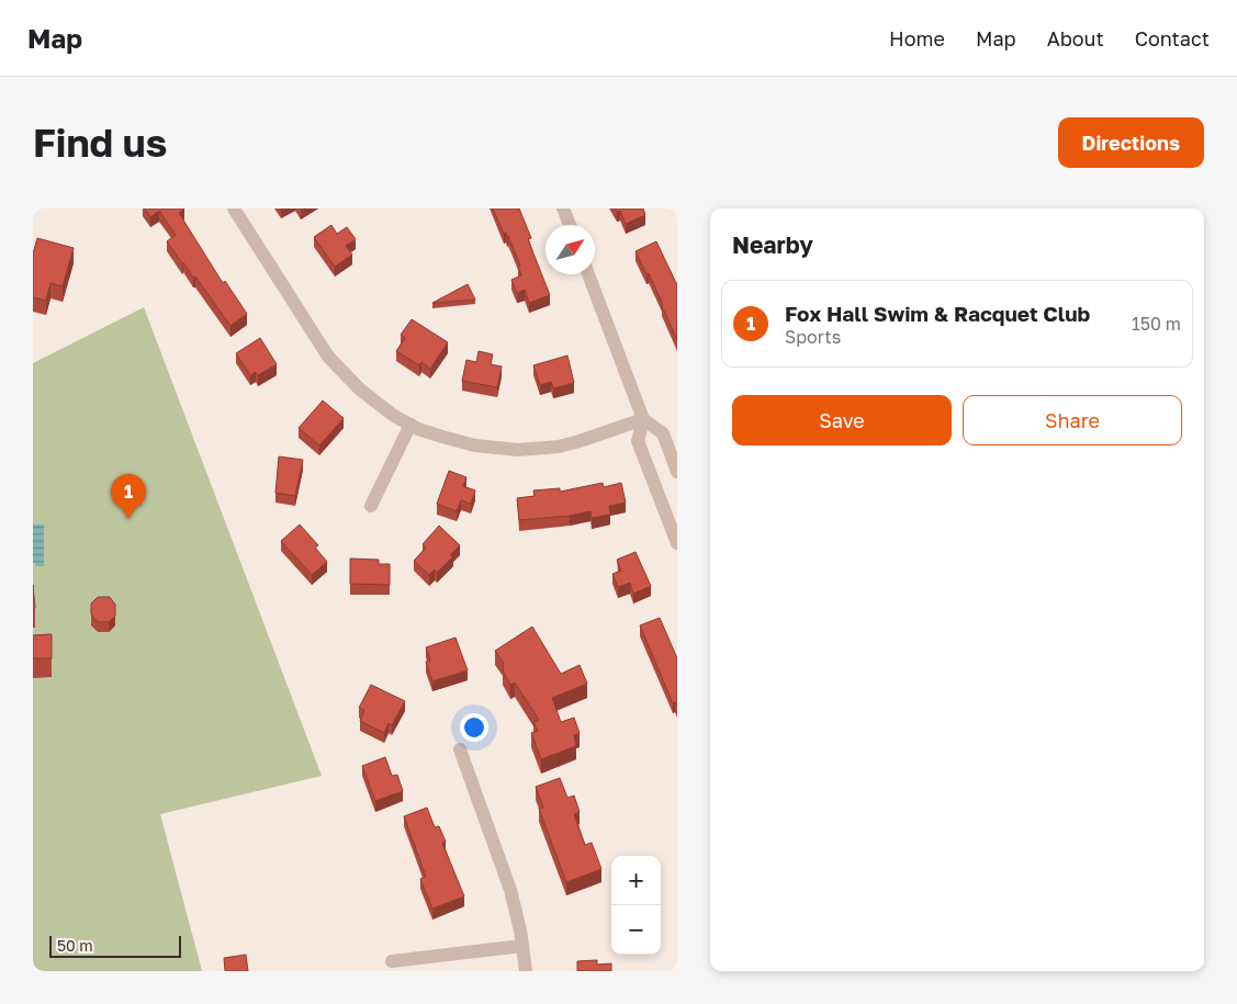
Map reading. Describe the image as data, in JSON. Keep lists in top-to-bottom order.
{
  "scale_bar": "50 m",
  "north": "top right",
  "page": {
    "header": "Map",
    "nav": [
      "Home",
      "Map",
      "About",
      "Contact"
    ],
    "buttons": [
      "Directions",
      ["Save", "Share"]
    ],
    "title": "Find us",
    "heading": "Nearby",
    "list": [
      {
        "mark": "1",
        "name": "Fox Hall Swim & Racquet Club",
        "note": "Sports",
        "value": "150 m"
      }
    ],
    "pins": "1",
    "map_buttons": ["+", "−"],
    "scale": "50 m"
  }
}
